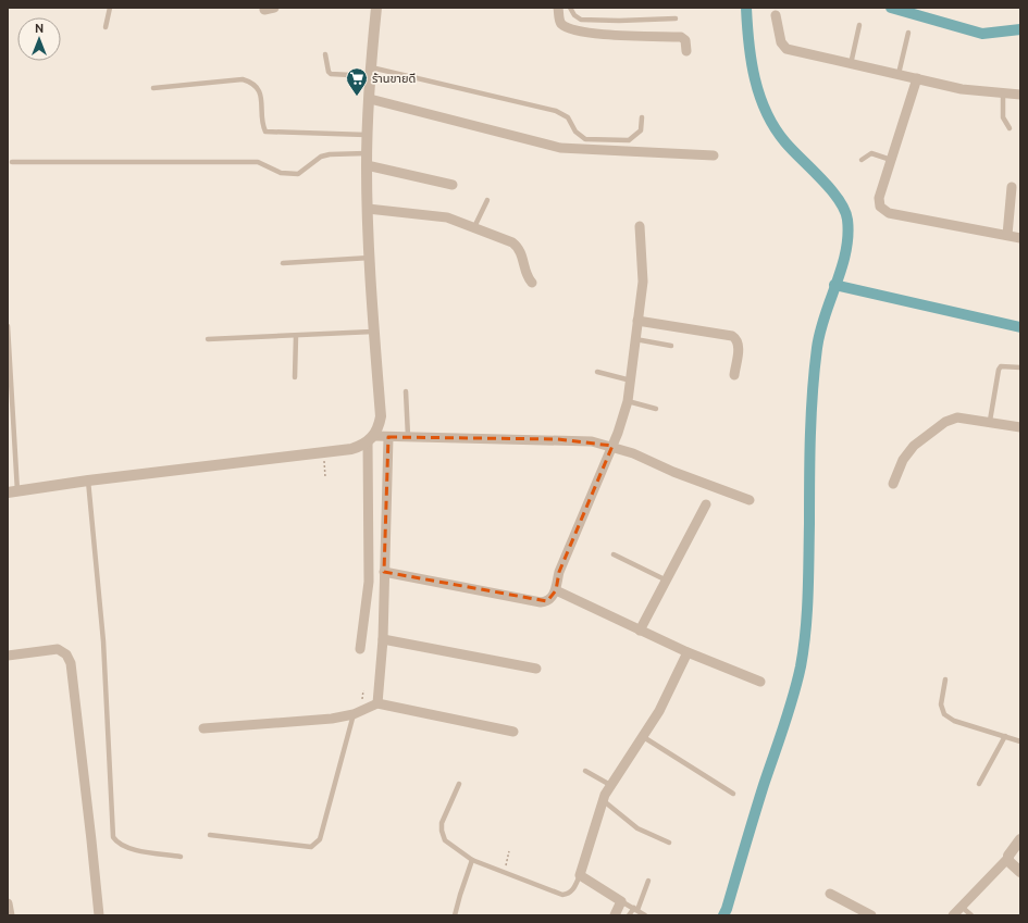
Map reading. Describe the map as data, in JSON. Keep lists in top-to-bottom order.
{
  "places": {
    "supermarket": ["ร้านขายดี"]
  },
  "north": "top"
}
